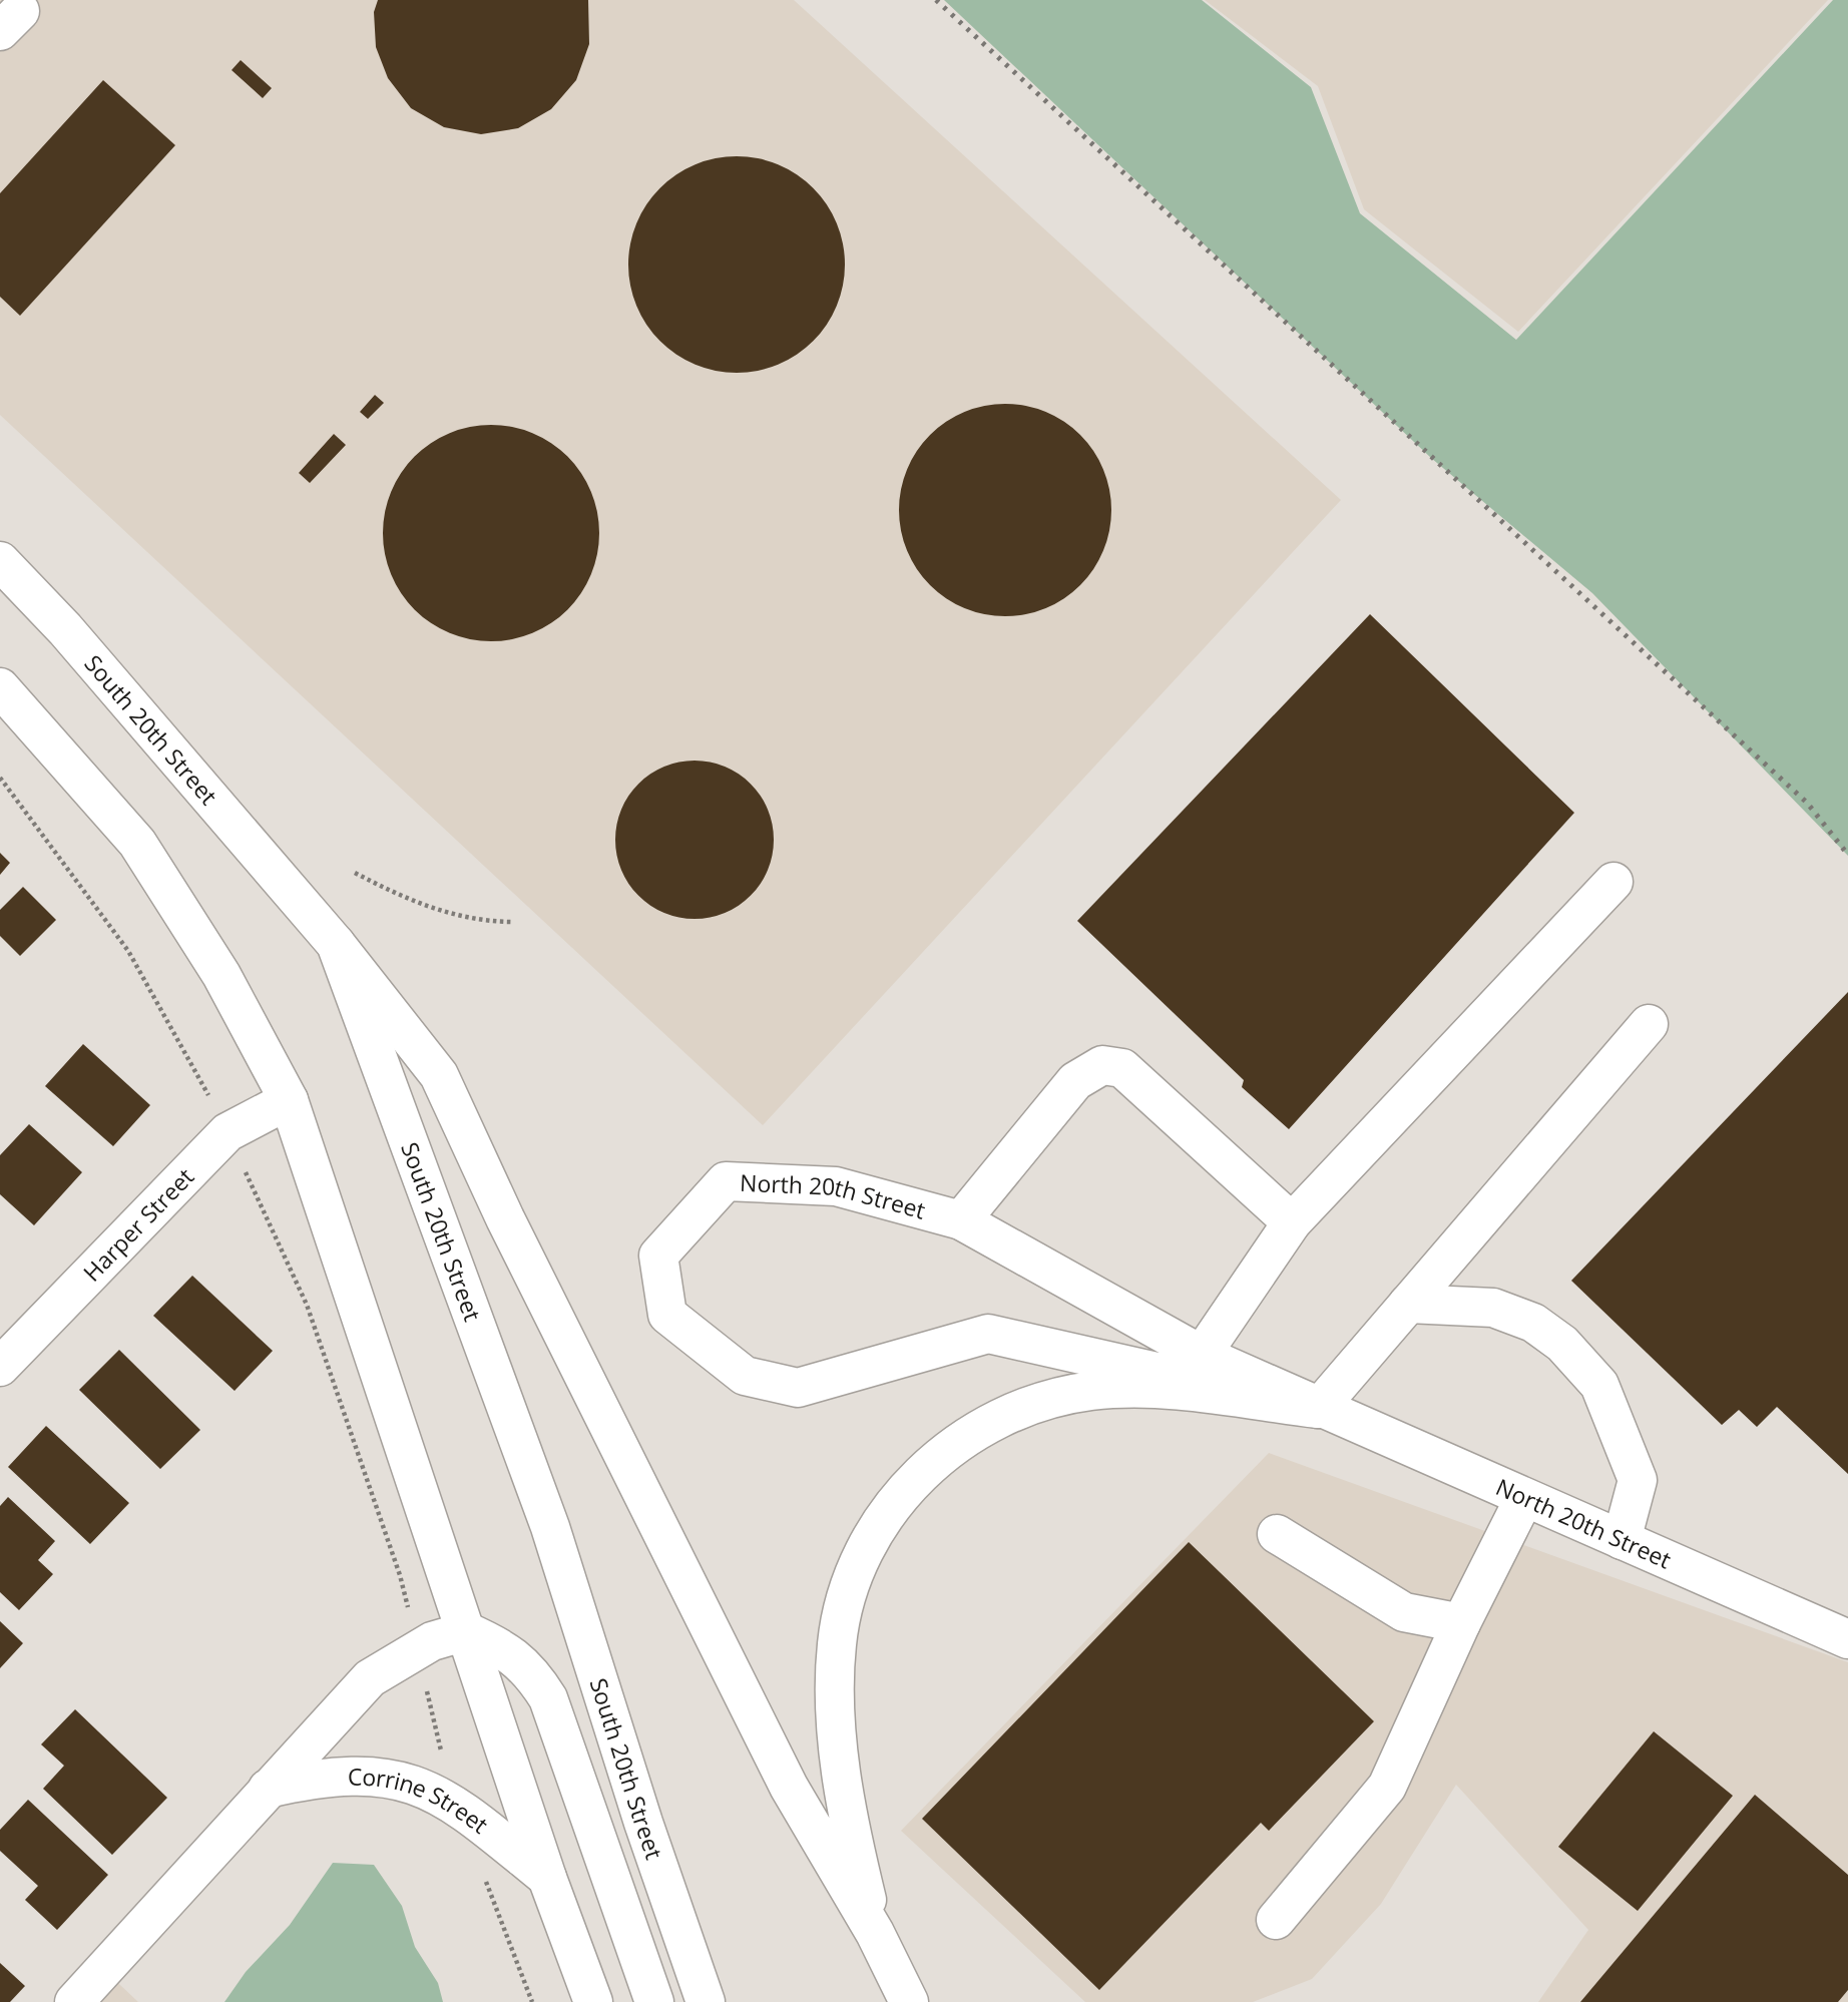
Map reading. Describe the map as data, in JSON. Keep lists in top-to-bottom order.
{
  "streets": {
    "main road": [
      "South 20th Street",
      "North 20th Street",
      "Harper Street",
      "Corrine Street"
    ]
  }
}
